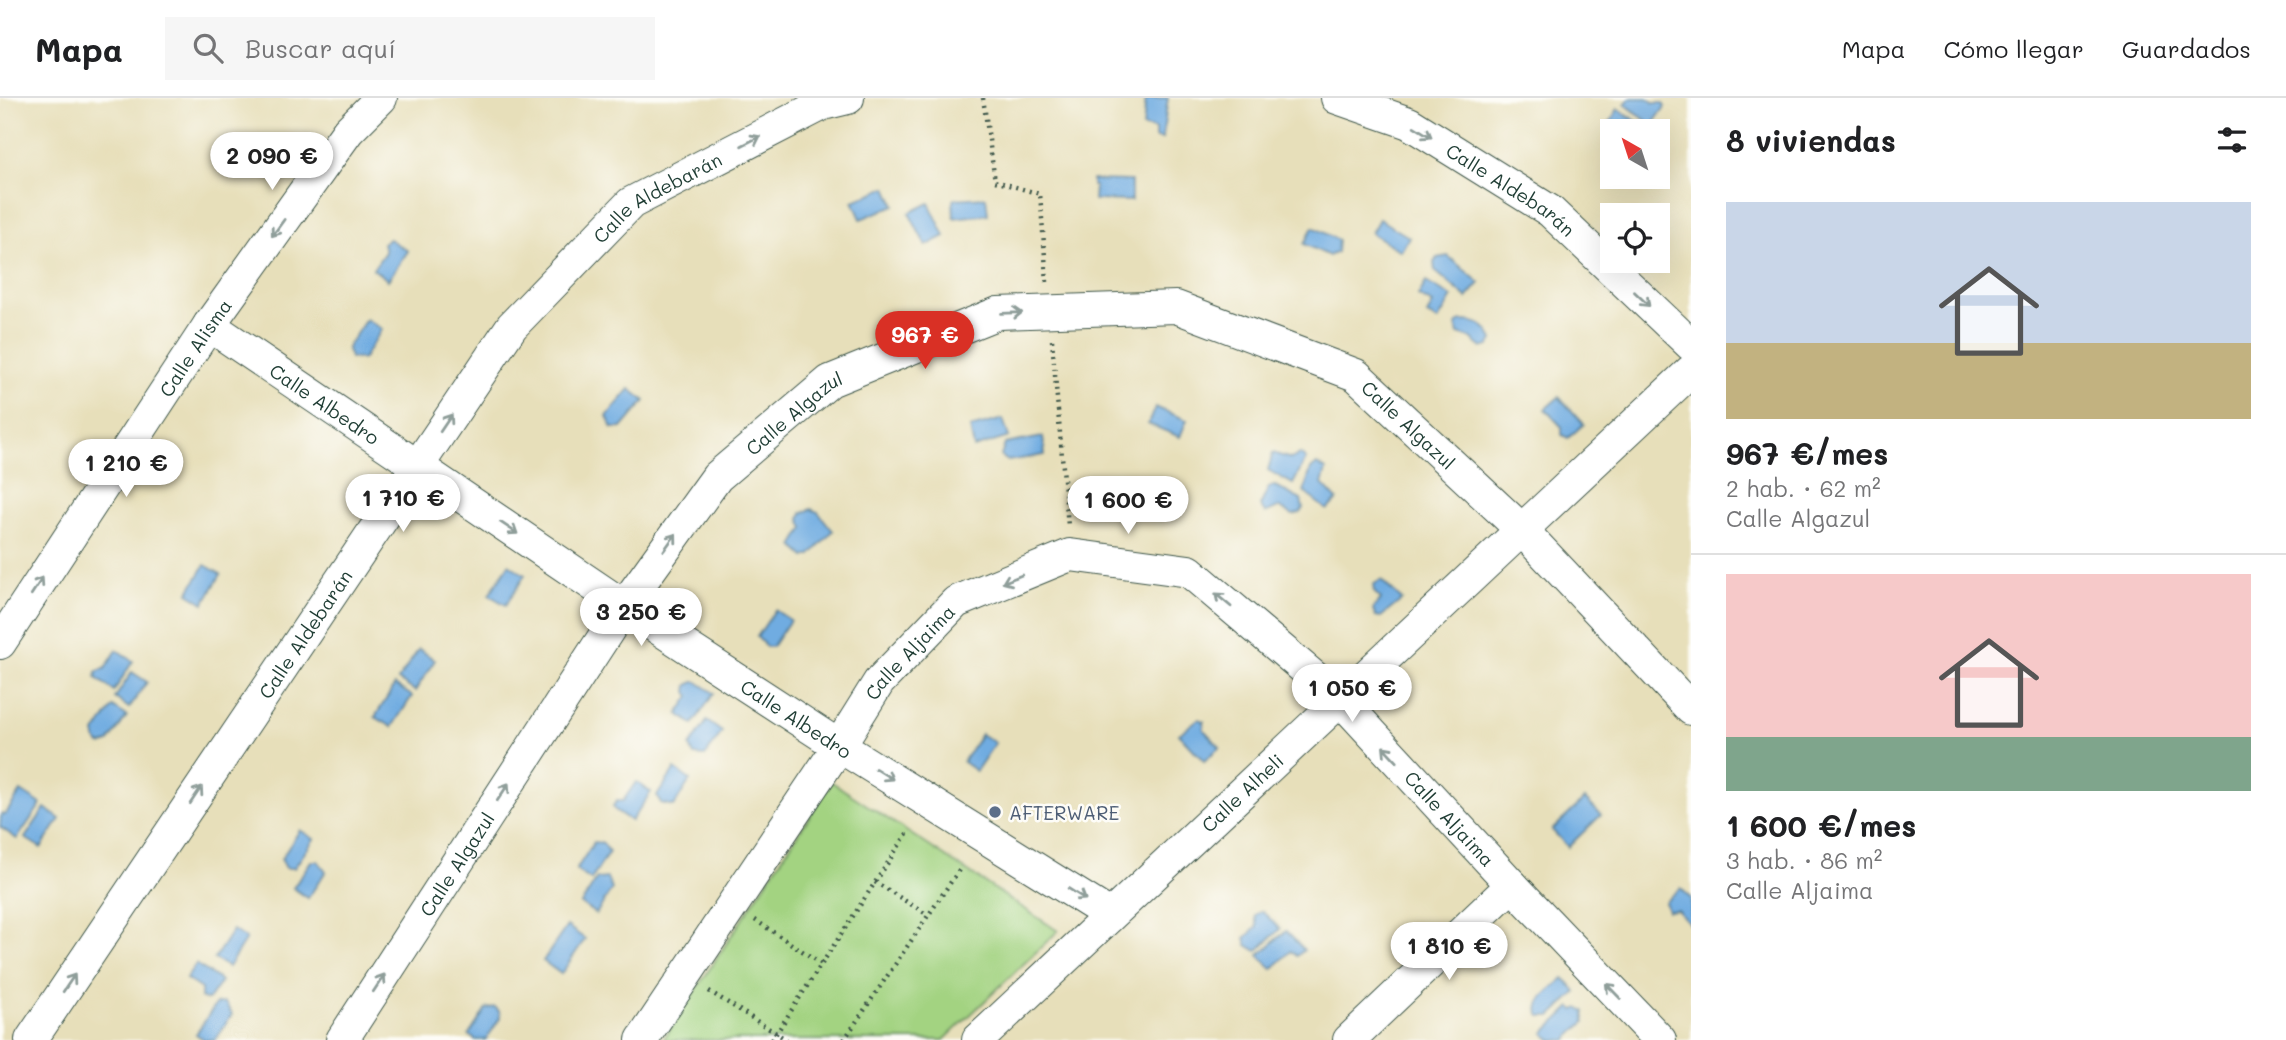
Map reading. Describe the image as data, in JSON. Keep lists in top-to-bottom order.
{
  "streets": {
    "street": [
      "Calle Aldebarán",
      "Calle Alisma",
      "Calle Albedro",
      "Calle Algazul",
      "Calle Aljaima",
      "Calle Alheli"
    ]
  },
  "crossings": [
    ["Calle Aldebarán", "Calle Albedro"],
    ["Calle Alisma", "Calle Albedro"],
    ["Calle Albedro", "Calle Algazul"],
    ["Calle Albedro", "Calle Aljaima"],
    ["Calle Albedro", "Calle Alheli"],
    ["Calle Algazul", "Calle Alheli"],
    ["Calle Aljaima", "Calle Alheli"]
  ],
  "one_way": ["Calle Albedro", "Calle Algazul"],
  "places": ["AFTERWARE"],
  "north": "top left",
  "page": {
    "header": "Mapa",
    "search": "Buscar aquí",
    "nav": ["Mapa", "Cómo llegar", "Guardados"],
    "heading": "8 viviendas",
    "price": [
      "2 090 €",
      "967 €",
      "1 210 €",
      "1 710 €",
      "1 600 €",
      "3 250 €",
      "1 050 €",
      "1 810 €"
    ],
    "list": [
      {
        "name": "967 €/mes",
        "note": "2 hab. · 62 m² · Calle Algazul"
      },
      {
        "name": "1 600 €/mes",
        "note": "3 hab. · 86 m² · Calle Aljaima"
      }
    ]
  }
}
